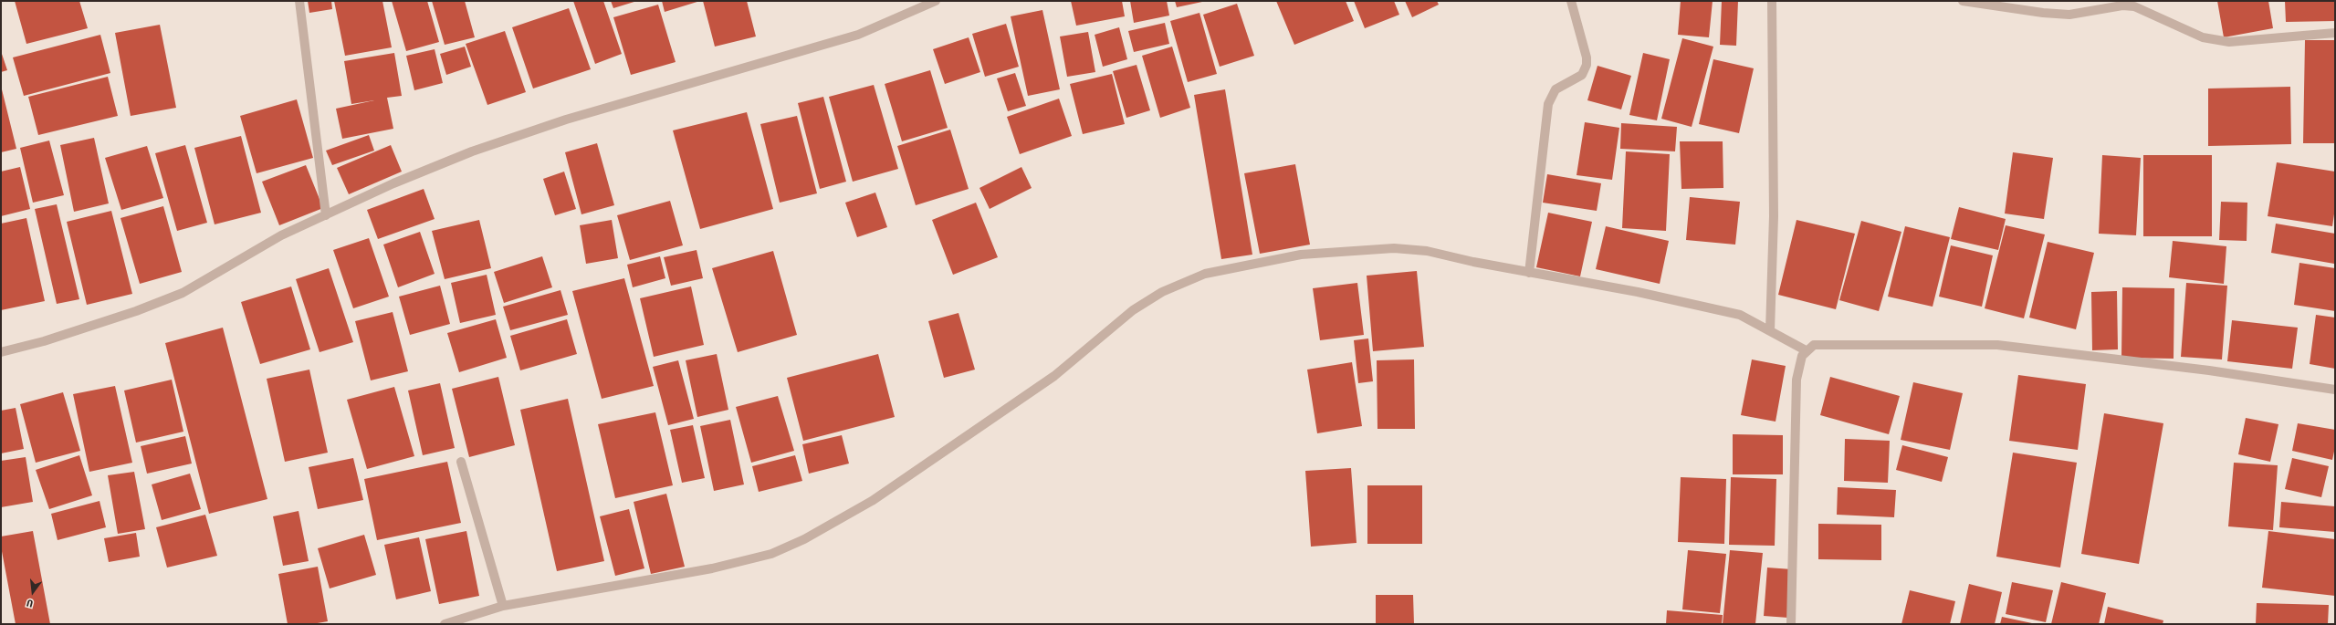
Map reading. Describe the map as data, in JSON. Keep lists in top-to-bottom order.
{
  "north": "bottom"
}
